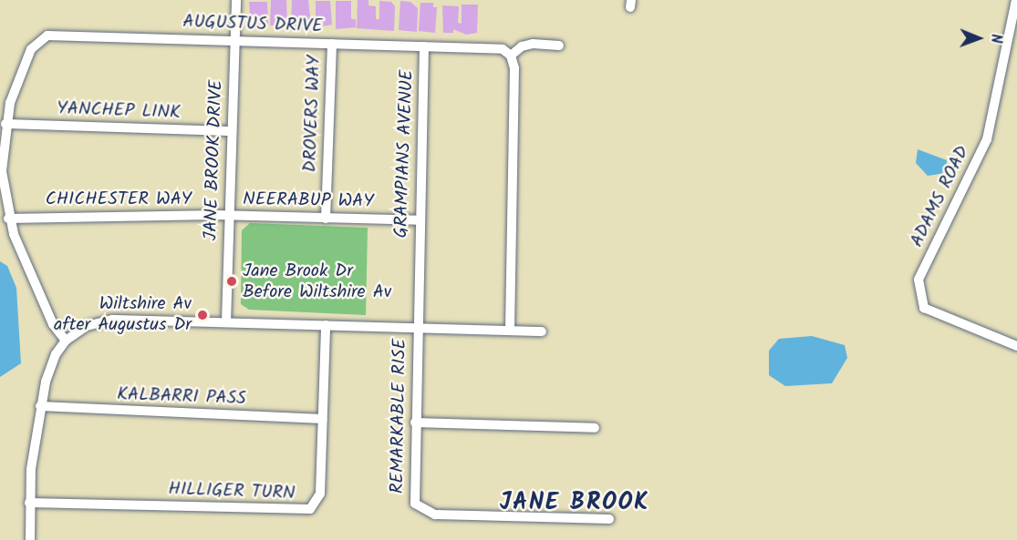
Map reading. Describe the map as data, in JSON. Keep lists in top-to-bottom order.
{
  "streets": {
    "street": [
      "AUGUSTUS DRIVE",
      "YANCHEP LINK",
      "DROVERS WAY",
      "GRAMPIANS AVENUE",
      "JANE BROOK DRIVE",
      "ADAMS ROAD",
      "CHICHESTER WAY",
      "NEERABUP WAY",
      "KALBARRI PASS",
      "REMARKABLE RISE",
      "HILLIGER TURN"
    ]
  },
  "crossings": [
    ["AUGUSTUS DRIVE", "YANCHEP LINK"],
    ["AUGUSTUS DRIVE", "DROVERS WAY"],
    ["AUGUSTUS DRIVE", "GRAMPIANS AVENUE"],
    ["AUGUSTUS DRIVE", "JANE BROOK DRIVE"],
    ["AUGUSTUS DRIVE", "CHICHESTER WAY"],
    ["YANCHEP LINK", "JANE BROOK DRIVE"],
    ["DROVERS WAY", "NEERABUP WAY"],
    ["GRAMPIANS AVENUE", "NEERABUP WAY"],
    ["GRAMPIANS AVENUE", "REMARKABLE RISE"],
    ["JANE BROOK DRIVE", "CHICHESTER WAY"],
    ["JANE BROOK DRIVE", "NEERABUP WAY"],
    ["CHICHESTER WAY", "NEERABUP WAY"],
    ["KALBARRI PASS", "HILLIGER TURN"]
  ],
  "districts": ["JANE BROOK"],
  "places": ["Jane Brook Dr Before Wiltshire Av", "Wiltshire Av after Augustus Dr"],
  "north": "right"
}
